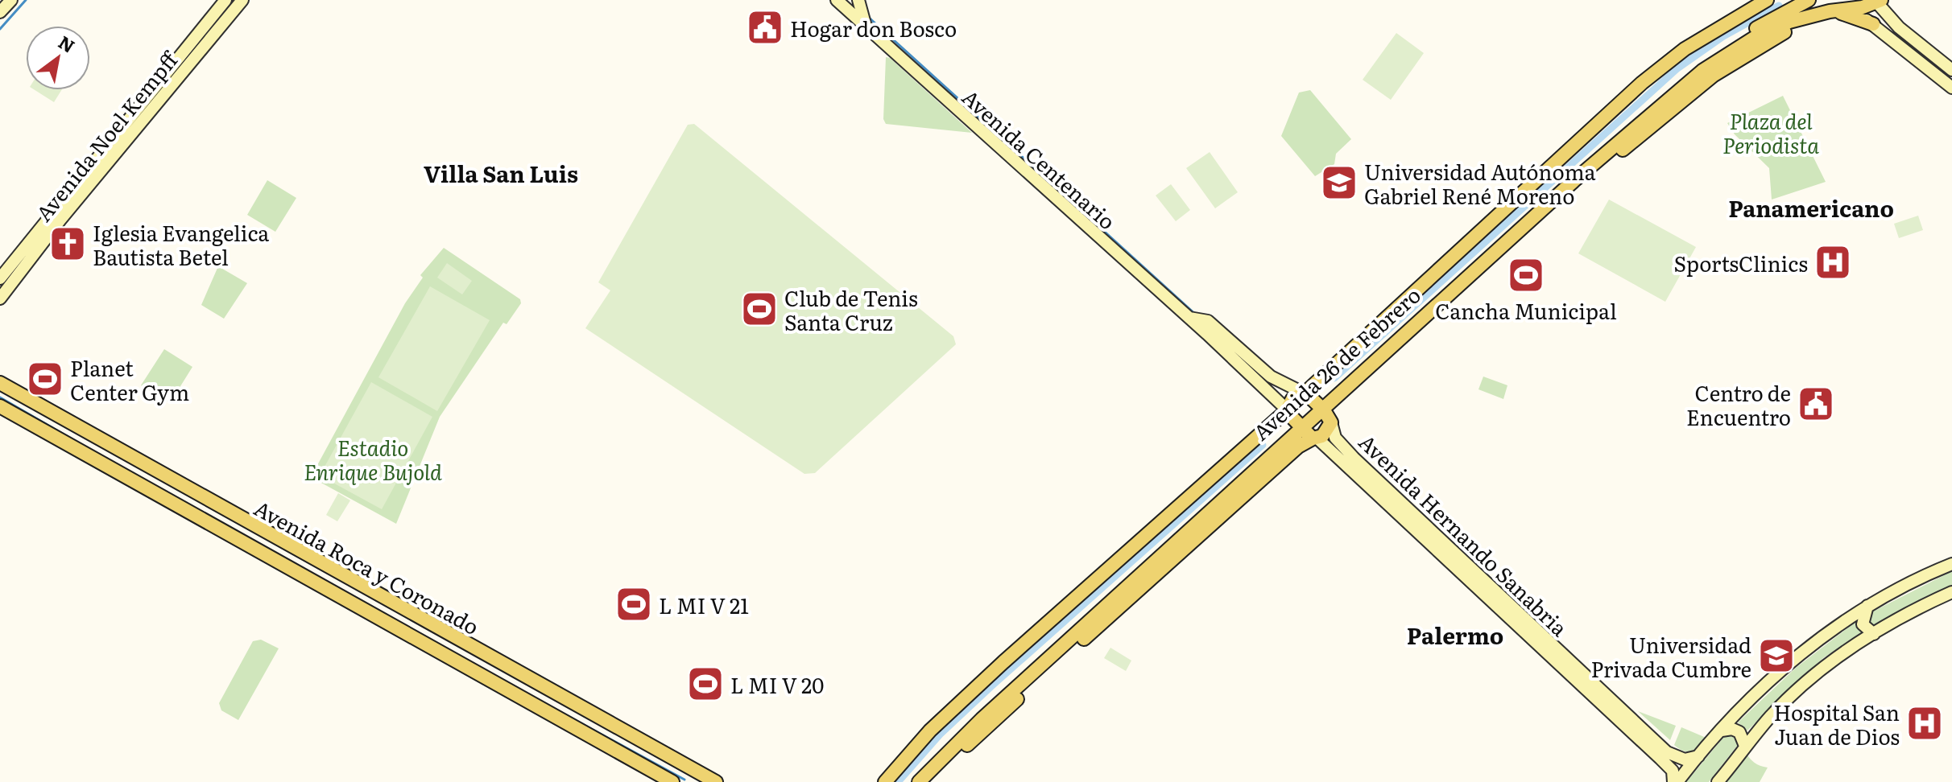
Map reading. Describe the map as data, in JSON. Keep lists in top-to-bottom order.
{
  "streets": {
    "main road": [
      "Avenida Noel Kempff",
      "Avenida Centenario",
      "Avenida 26 de Febrero",
      "Avenida Hernando Sanabria",
      "Avenida Roca y Coronado"
    ]
  },
  "crossings": [
    ["Avenida Centenario", "Avenida 26 de Febrero"],
    ["Avenida 26 de Febrero", "Avenida Hernando Sanabria"]
  ],
  "districts": ["Villa San Luis", "Panamericano", "Palermo"],
  "parks": ["Plaza del Periodista", "Estadio Enrique Bujold"],
  "places": {
    "public building": ["Hogar don Bosco", "Centro de Encuentro"],
    "school or university": ["Universidad Autónoma Gabriel René Moreno", "Universidad Privada Cumbre"],
    "church": ["Iglesia Evangelica Bautista Betel"],
    "hospital": ["SportsClinics", "Hospital San Juan de Dios"],
    "sports": [
      "Cancha Municipal",
      "Club de Tenis Santa Cruz",
      "Planet Center Gym",
      "L MI V 21",
      "L MI V 20"
    ]
  },
  "north": "top right"
}
